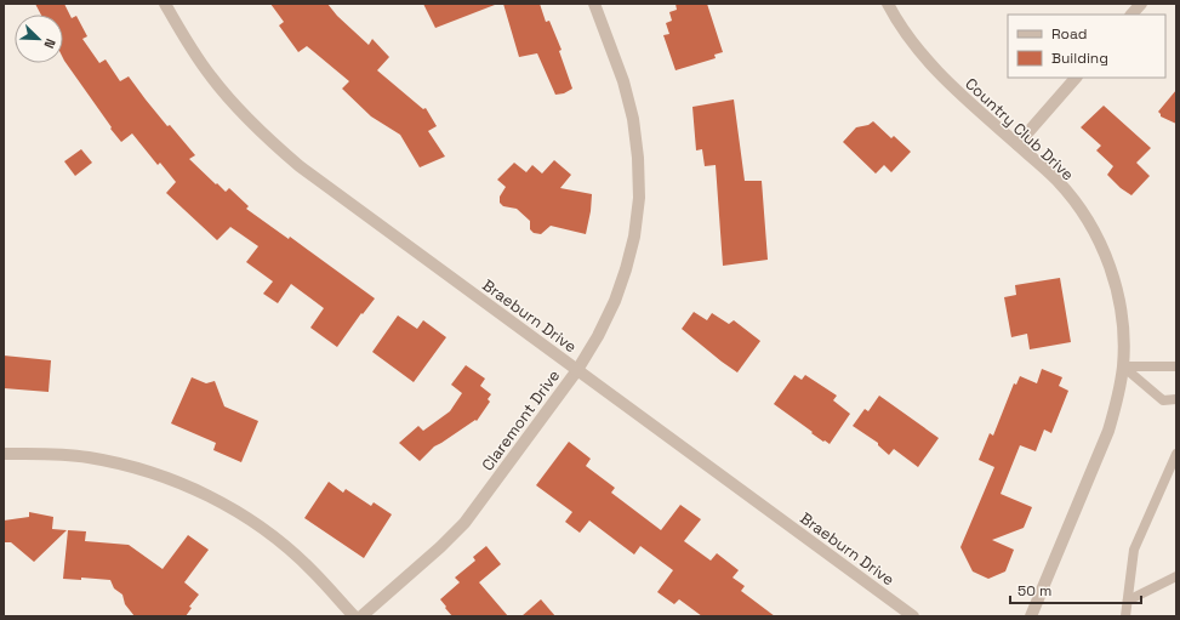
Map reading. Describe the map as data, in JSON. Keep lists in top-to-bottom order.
{
  "streets": {
    "street": ["Country Club Drive", "Braeburn Drive", "Claremont Drive"]
  },
  "crossings": [
    ["Braeburn Drive", "Claremont Drive"]
  ],
  "legend": ["Road", "Building"],
  "scale_bar": "50 m",
  "north": "bottom right"
}
